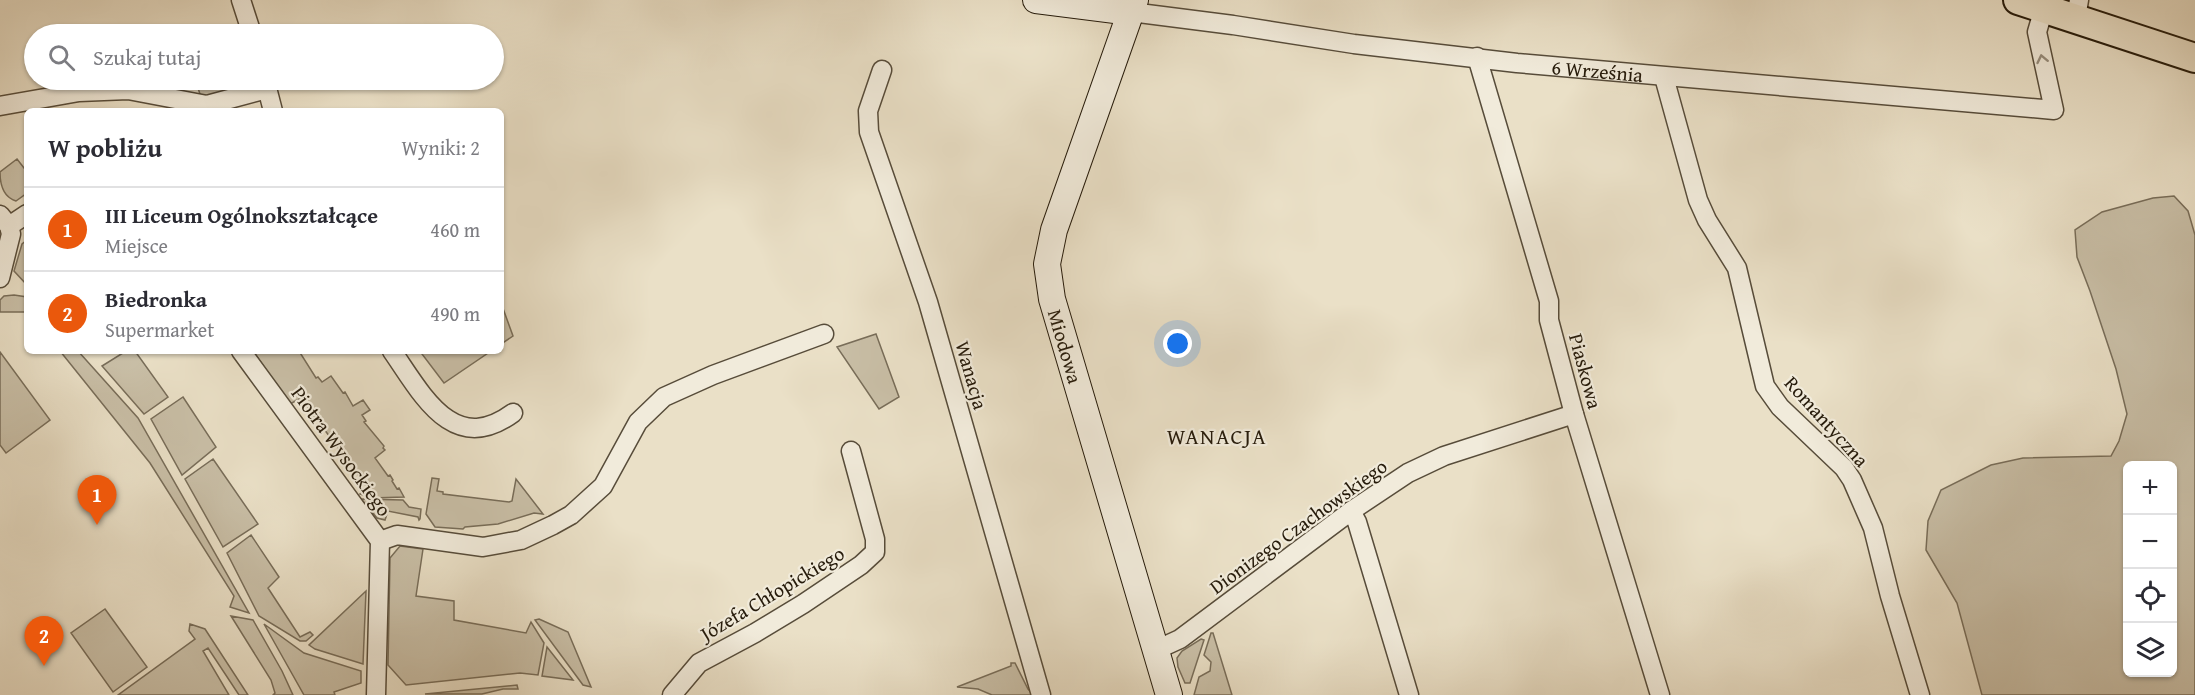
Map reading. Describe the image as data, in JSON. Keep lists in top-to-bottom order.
{
  "streets": {
    "street": [
      "6 Września",
      "Miodowa",
      "Piaskowa",
      "Wanacja",
      "Romantyczna",
      "Piotra Wysockiego",
      "Dionizego Czachowskiego",
      "Józefa Chłopickiego"
    ]
  },
  "crossings": [
    ["6 Września", "Miodowa"],
    ["6 Września", "Piaskowa"],
    ["6 Września", "Romantyczna"],
    ["Miodowa", "Dionizego Czachowskiego"],
    ["Piaskowa", "Dionizego Czachowskiego"]
  ],
  "districts": ["WANACJA"],
  "page": {
    "search": "Szukaj tutaj",
    "heading": ["W pobliżu", "Wyniki: 2"],
    "list": [
      {
        "mark": "1",
        "name": "III Liceum Ogólnokształcące",
        "note": "Miejsce",
        "value": "460 m"
      },
      {
        "mark": "2",
        "name": "Biedronka",
        "note": "Supermarket",
        "value": "490 m"
      }
    ],
    "map_buttons": ["+", "−"],
    "pins": ["1", "2"]
  }
}
